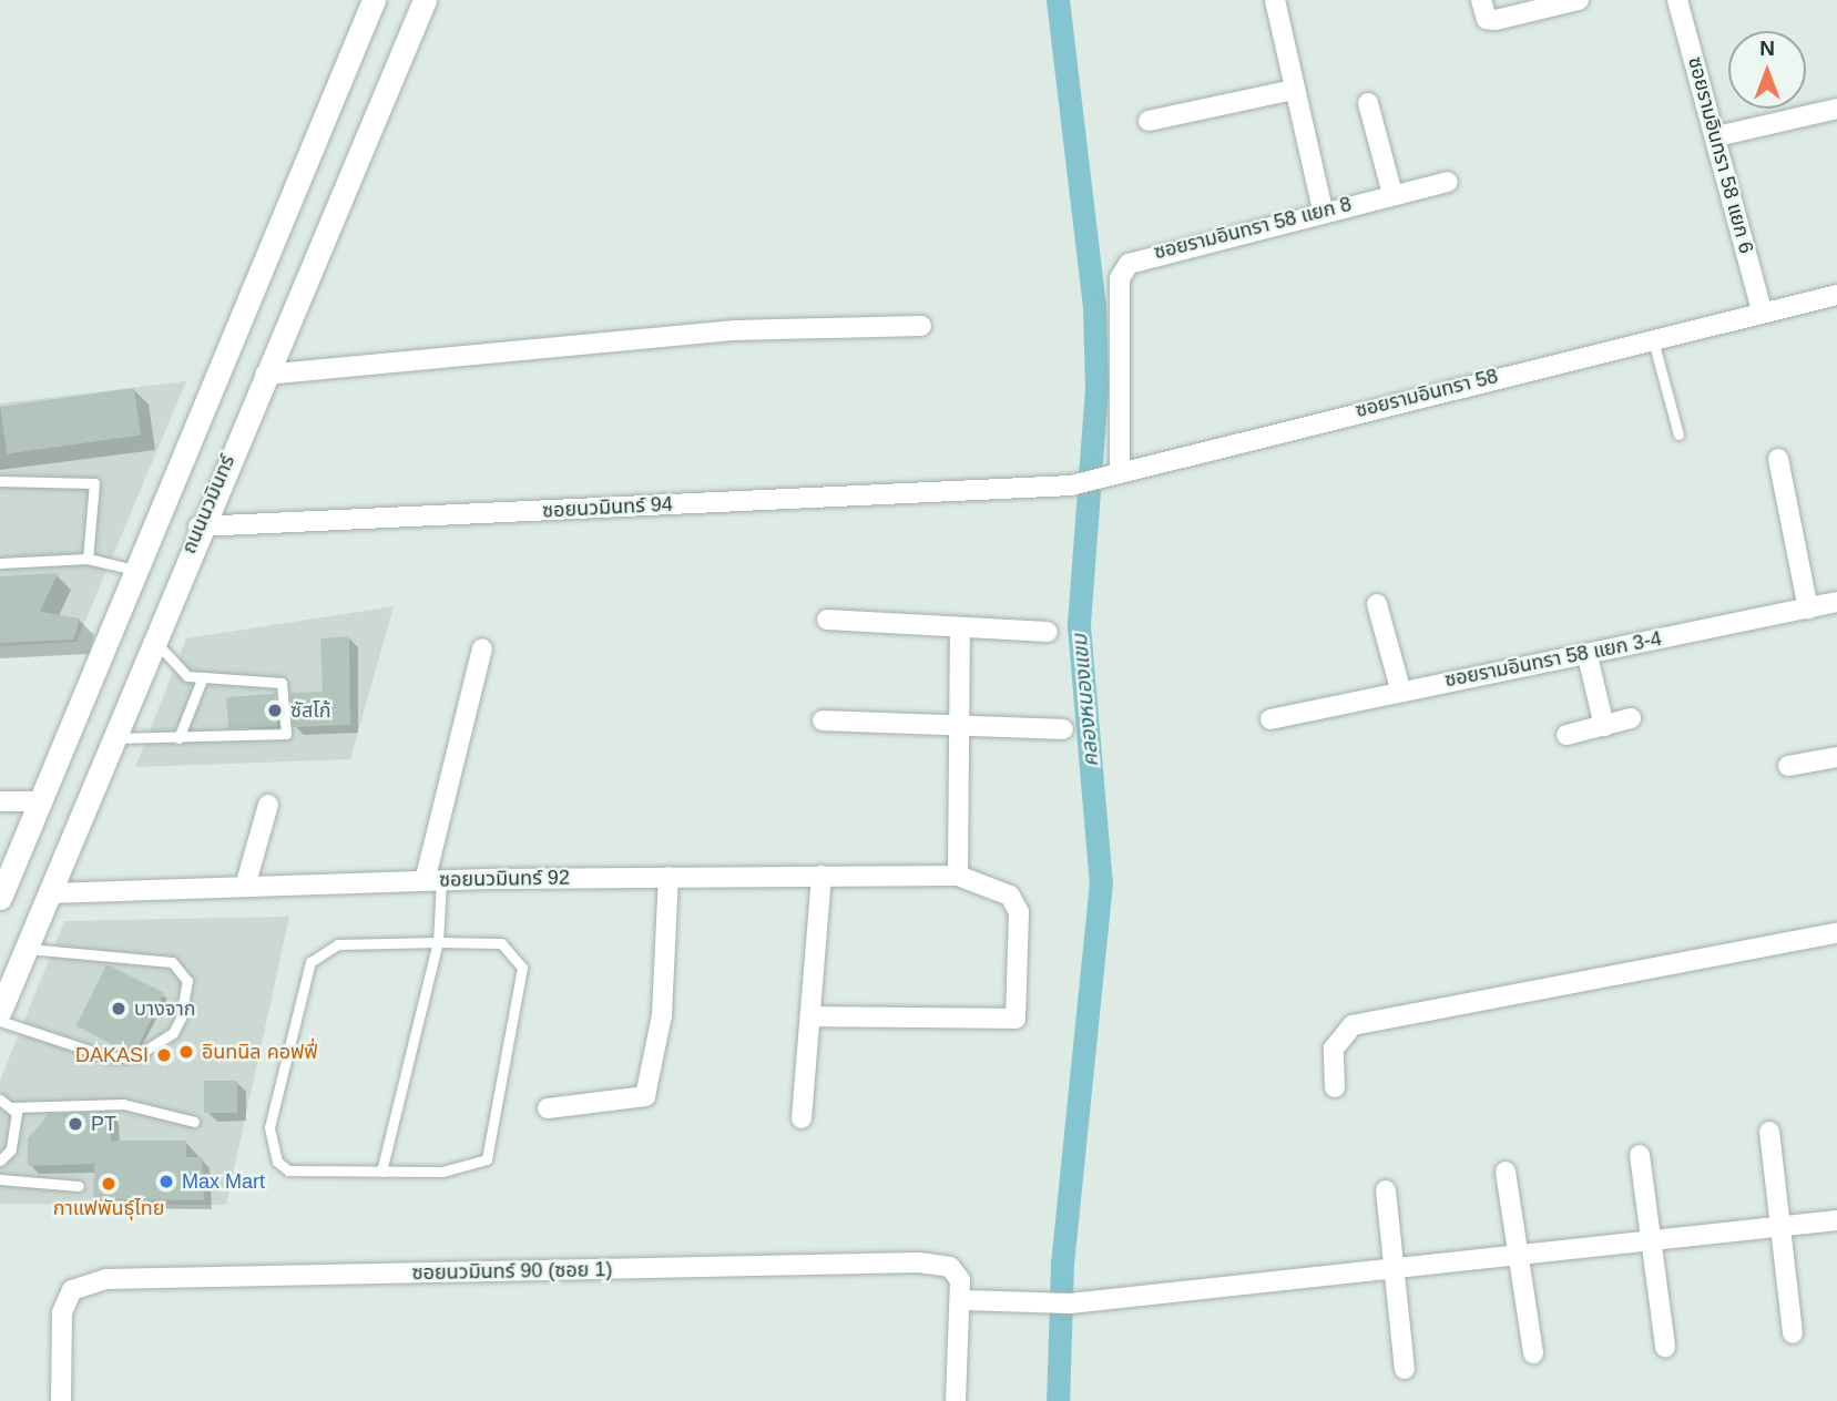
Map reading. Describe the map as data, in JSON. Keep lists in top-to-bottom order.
{
  "streets": {
    "main road": ["ถนนนวมินทร์"],
    "street": [
      "ซอยรามอินทรา 58 แยก 6",
      "ซอยรามอินทรา 58 แยก 8",
      "ซอยรามอินทรา 58",
      "ซอยนวมินทร์ 94",
      "ซอยรามอินทรา 58 แยก 3-4",
      "ซอยนวมินทร์ 92",
      "ซอยนวมินทร์ 90 (ซอย 1)"
    ]
  },
  "crossings": [
    ["ซอยรามอินทรา 58 แยก 6", "ซอยรามอินทรา 58"],
    ["ซอยรามอินทรา 58 แยก 8", "ซอยรามอินทรา 58"],
    ["ซอยรามอินทรา 58", "ซอยนวมินทร์ 94"],
    ["ถนนนวมินทร์", "ซอยนวมินทร์ 94"],
    ["ถนนนวมินทร์", "ซอยนวมินทร์ 92"]
  ],
  "water": ["คลองหนองแขม"],
  "places": [
    "ซัสโก้",
    "บางจาก",
    "อินทนิล คอฟฟี่",
    "DAKASI",
    "PT",
    "Max Mart",
    "กาแฟพันธุ์ไทย"
  ],
  "north": "top"
}
